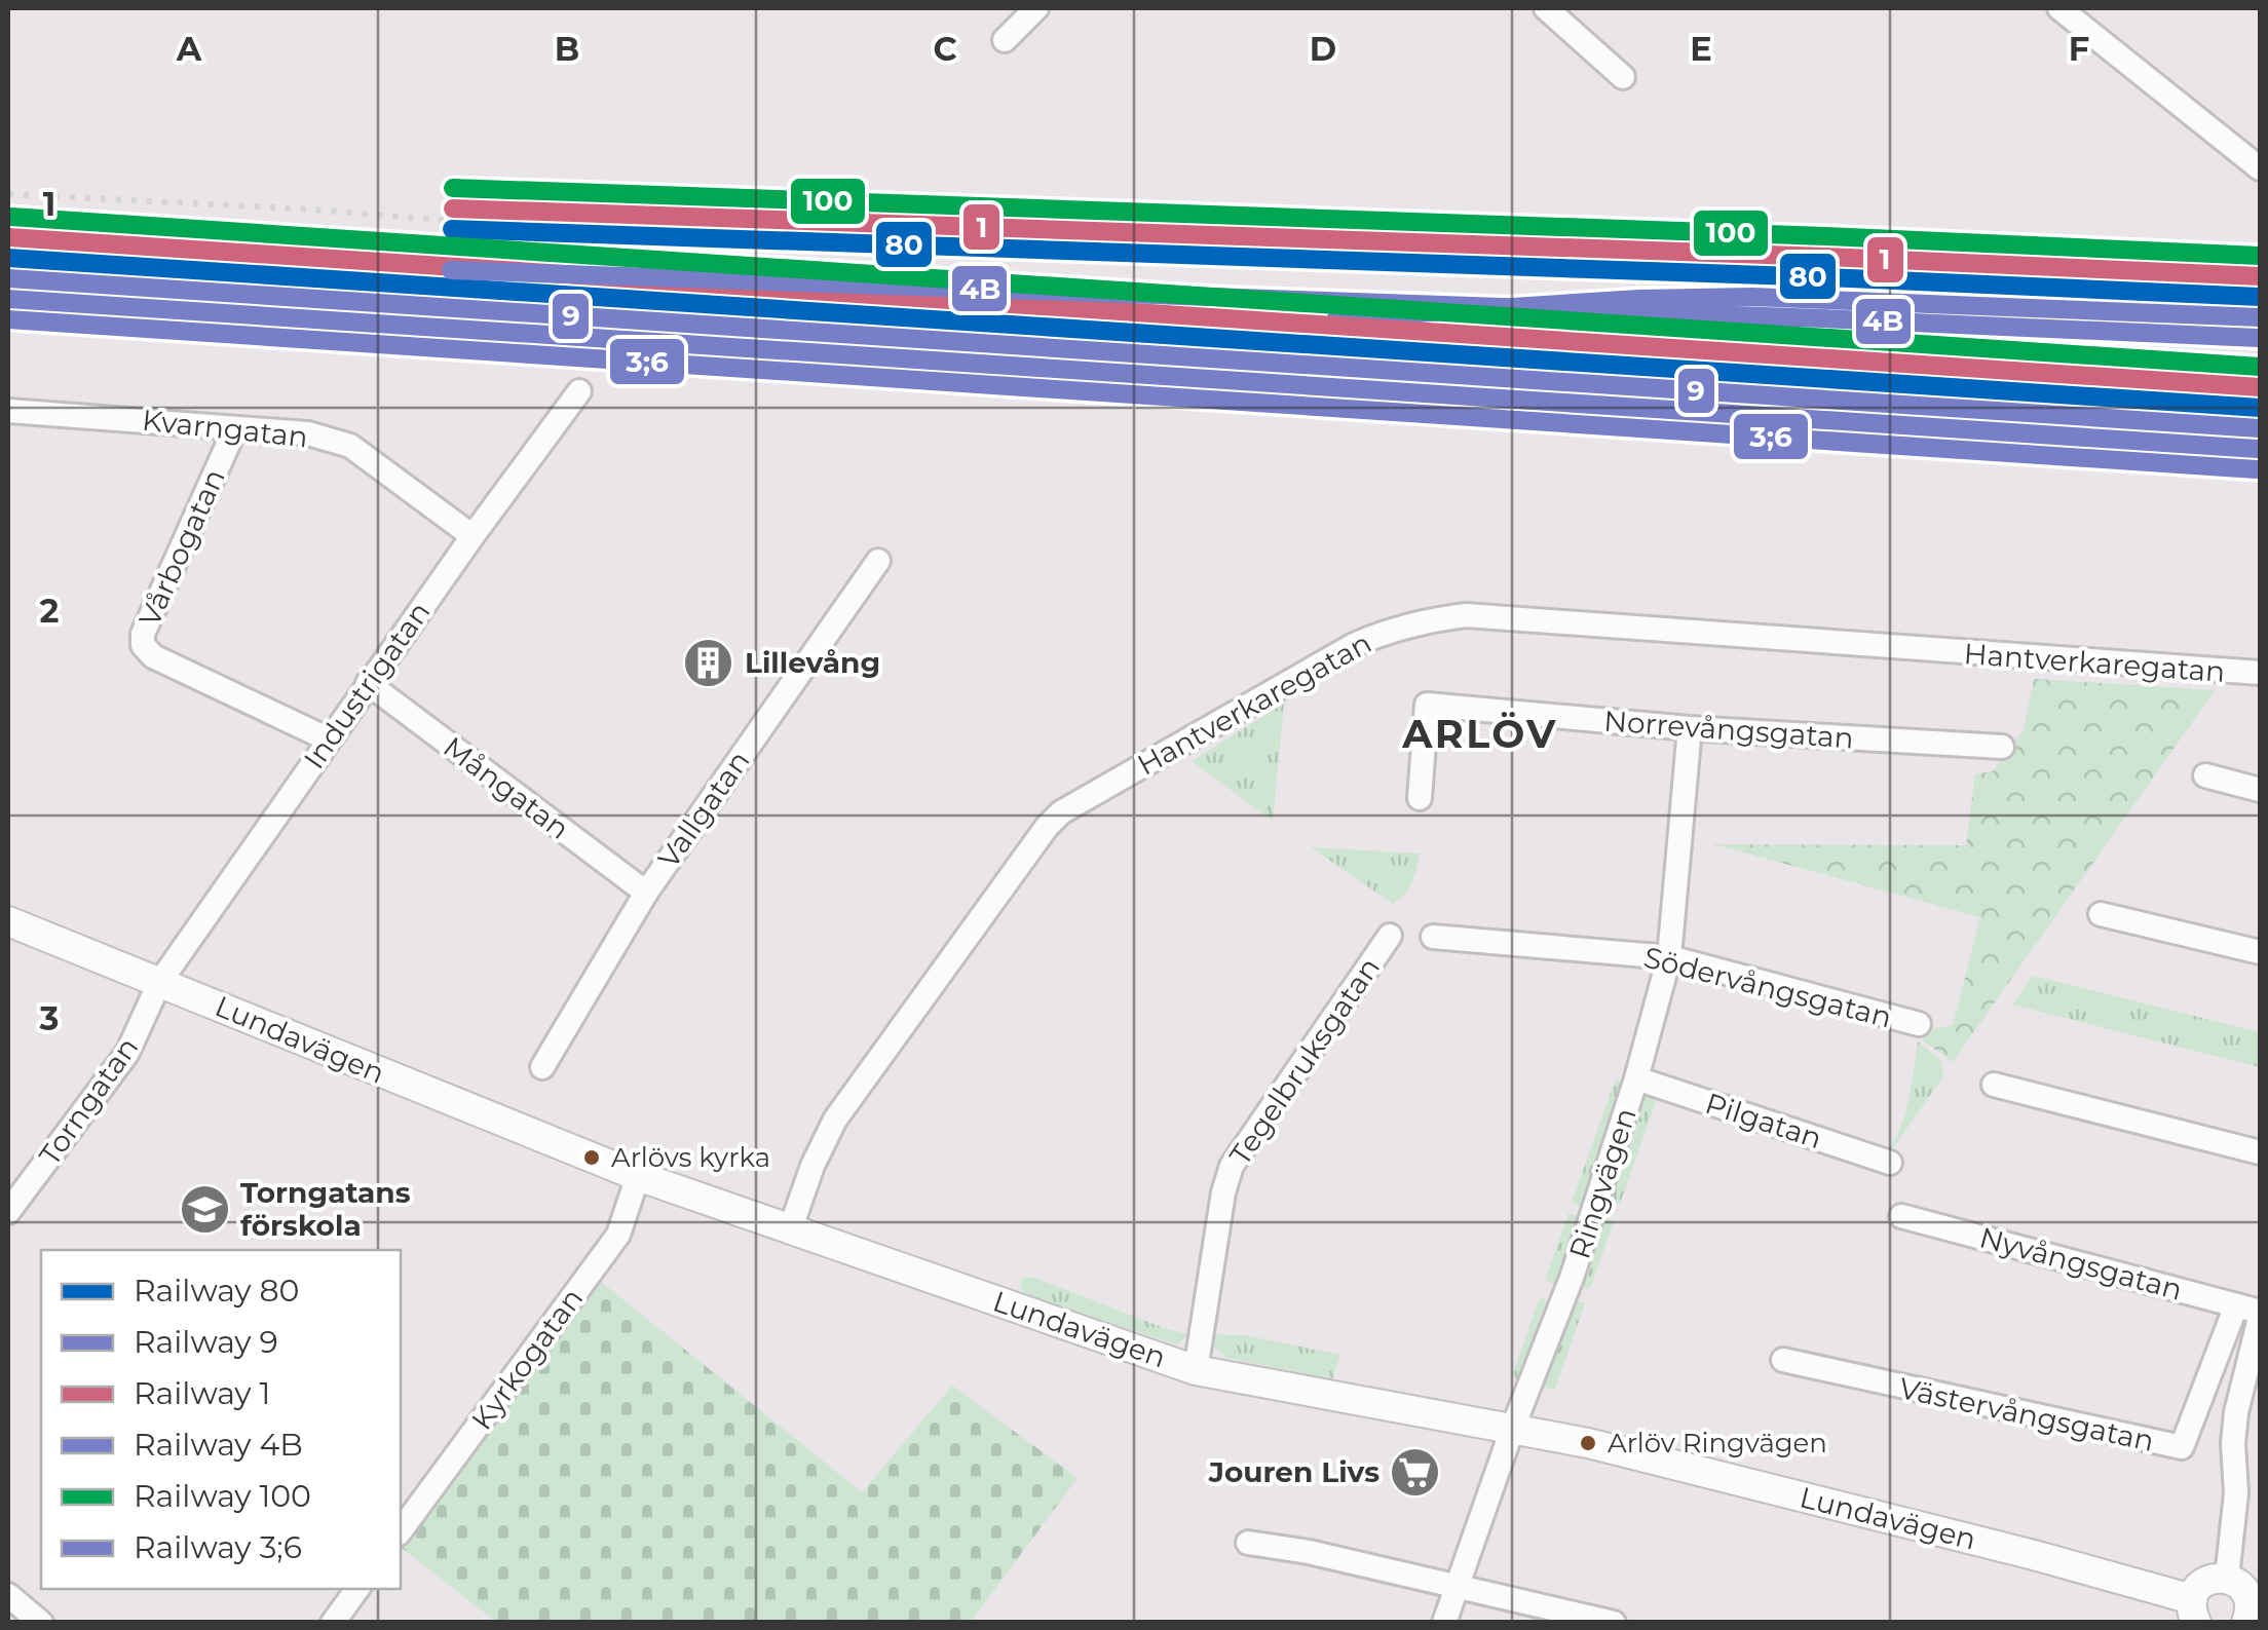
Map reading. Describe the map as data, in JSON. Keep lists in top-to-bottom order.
{
  "streets": {
    "main road": ["Lundavägen"],
    "street": [
      "Kvarngatan",
      "Vårbogatan",
      "Hantverkaregatan",
      "Industrigatan",
      "Norrevångsgatan",
      "Mångatan",
      "Vallgatan",
      "Södervångsgatan",
      "Tegelbruksgatan",
      "Torngatan",
      "Pilgatan",
      "Ringvägen",
      "Nyvångsgatan",
      "Kyrkogatan",
      "Västervångsgatan"
    ]
  },
  "crossings": [
    ["Kvarngatan", "Vårbogatan"],
    ["Kvarngatan", "Industrigatan"],
    ["Vårbogatan", "Industrigatan"],
    ["Hantverkaregatan", "Lundavägen"],
    ["Industrigatan", "Mångatan"],
    ["Industrigatan", "Lundavägen"],
    ["Industrigatan", "Torngatan"],
    ["Norrevångsgatan", "Ringvägen"],
    ["Mångatan", "Vallgatan"],
    ["Södervångsgatan", "Ringvägen"],
    ["Lundavägen", "Tegelbruksgatan"],
    ["Lundavägen", "Torngatan"],
    ["Lundavägen", "Ringvägen"],
    ["Lundavägen", "Kyrkogatan"],
    ["Pilgatan", "Ringvägen"],
    ["Nyvångsgatan", "Västervångsgatan"]
  ],
  "districts": ["ARLÖV"],
  "places": {
    "building": ["Lillevång"],
    "other": ["Arlövs kyrka", "Arlöv Ringvägen"],
    "school or university": ["Torngatans förskola"],
    "supermarket": ["Jouren Livs"]
  },
  "lines": [
    "rail line 100",
    "rail line 1",
    "rail line 80",
    "rail line 4B",
    "rail line 9",
    "rail line 3;6"
  ],
  "legend": [
    "Railway 80",
    "Railway 9",
    "Railway 1",
    "Railway 4B",
    "Railway 100",
    "Railway 3;6"
  ],
  "grid": {
    "columns": [
      "A",
      "B",
      "C",
      "D",
      "E",
      "F"
    ],
    "rows": ["1", "2", "3"]
  }
}
